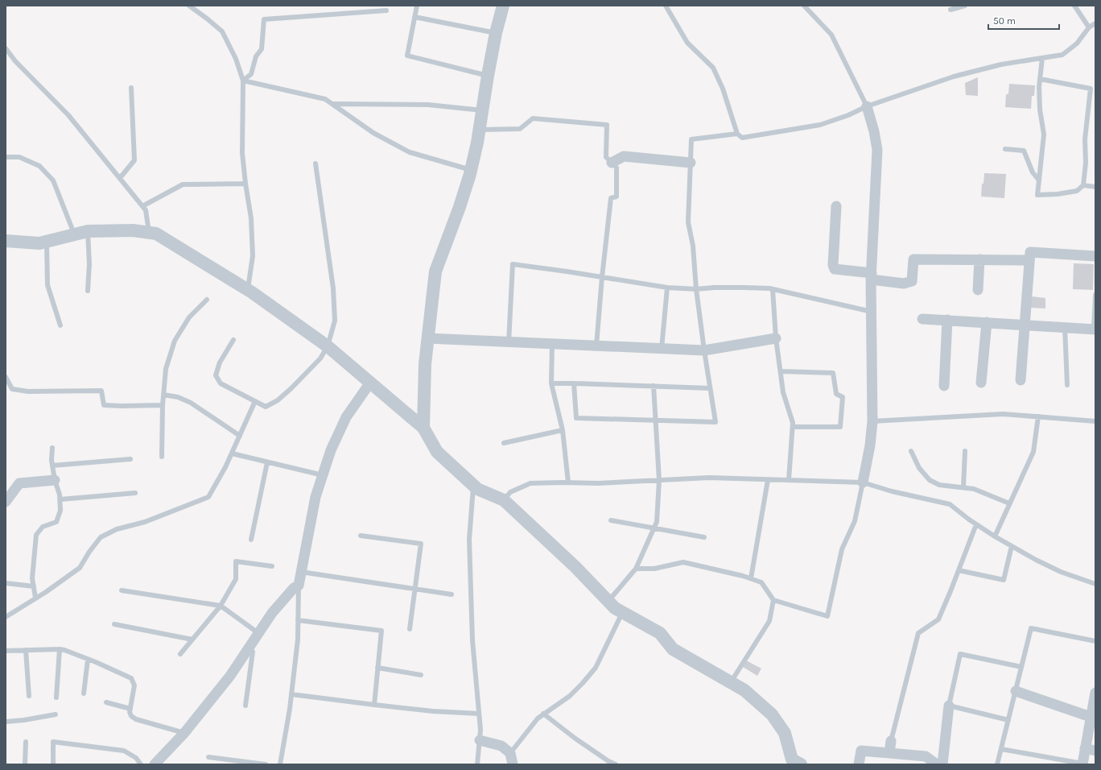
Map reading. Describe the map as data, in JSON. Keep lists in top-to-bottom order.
{
  "scale_bar": "50 m"
}
